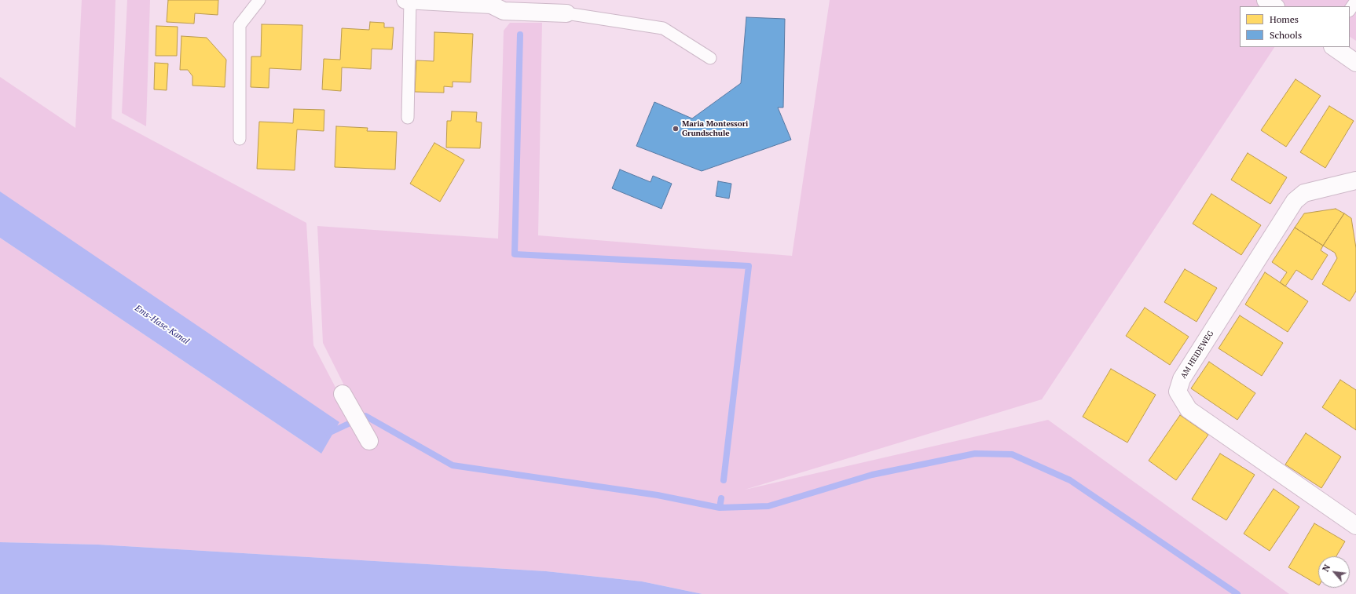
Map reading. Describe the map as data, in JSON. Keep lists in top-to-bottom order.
{
  "streets": {
    "street": ["AM HEIDEWEG"]
  },
  "water": ["Ems-Hase-Kanal"],
  "places": ["Maria Montessori Grundschule"],
  "legend": ["Homes", "Schools"],
  "north": "top left"
}
